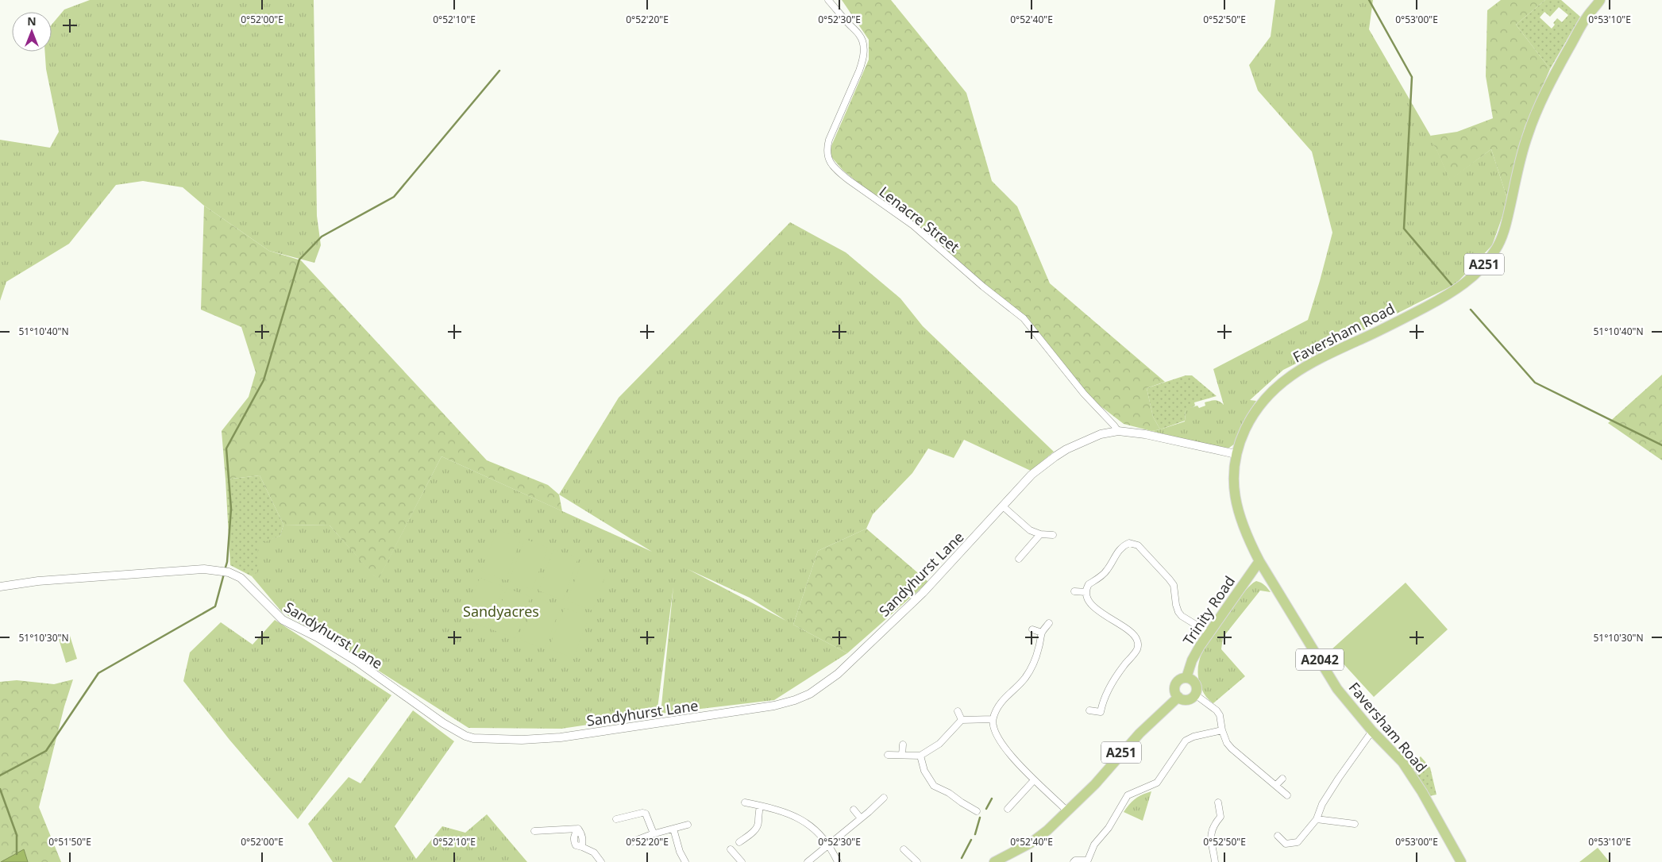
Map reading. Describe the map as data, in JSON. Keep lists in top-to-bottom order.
{
  "streets": {
    "main road": [
      "A251",
      "Faversham Road",
      "Trinity Road",
      "A2042"
    ],
    "street": ["Lenacre Street", "Sandyhurst Lane"]
  },
  "crossings": [
    ["Lenacre Street", "Sandyhurst Lane"],
    ["A251", "Trinity Road"],
    ["Faversham Road", "Sandyhurst Lane"],
    ["Faversham Road", "Trinity Road"]
  ],
  "parks": ["Sandyacres"],
  "north": "top",
  "coordinates": [
    "0°52'00\"E",
    "0°52'10\"E",
    "0°52'20\"E",
    "0°52'30\"E",
    "0°52'40\"E",
    "0°52'50\"E",
    "0°53'00\"E",
    "0°53'10\"E",
    "51°10'40\"N",
    "51°10'30\"N",
    "0°51'50\"E"
  ]
}
